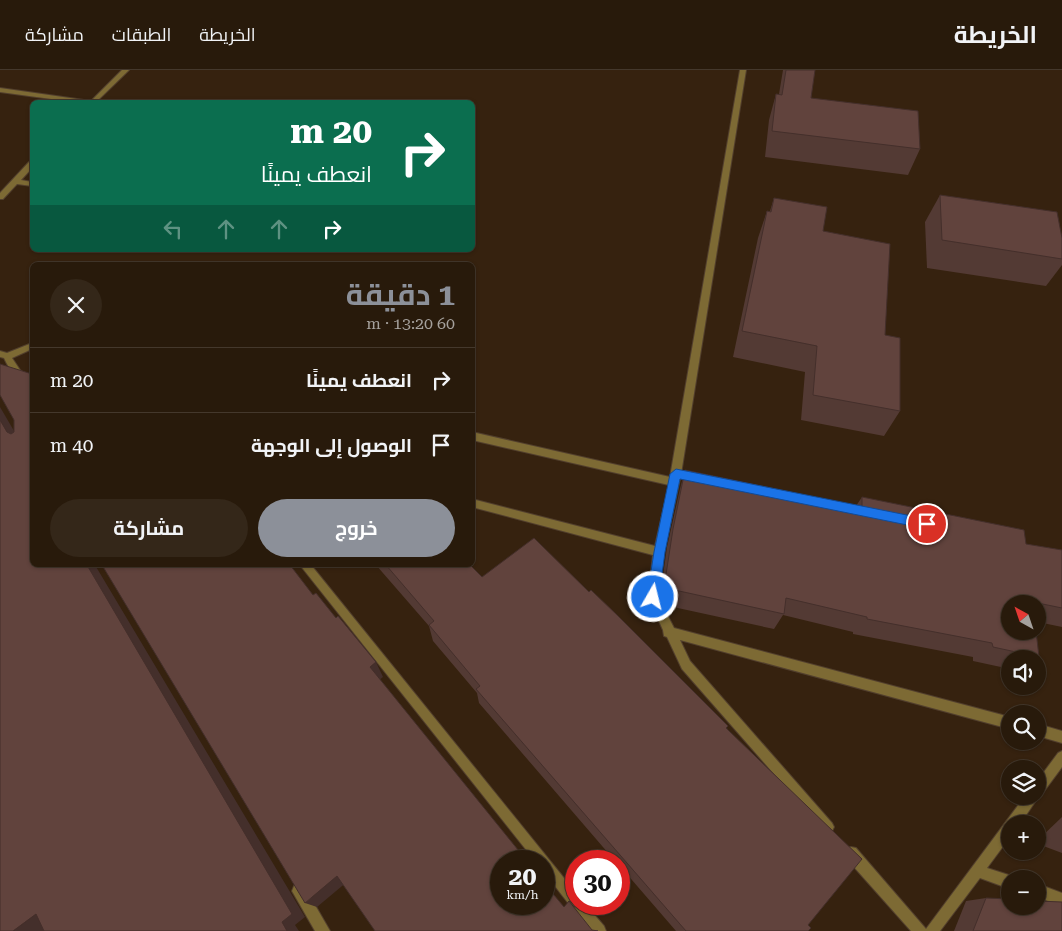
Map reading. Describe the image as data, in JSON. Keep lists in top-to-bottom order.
{
  "north": "top left",
  "page": {
    "header": "الخريطة",
    "nav": ["الخريطة", "الطبقات", "مشاركة"],
    "turn": ["20 m", "انعطف يمينًا"],
    "heading": ["1 دقيقة", "60 m · 13:20"],
    "list": [
      {
        "name": "انعطف يمينًا",
        "value": "20 m"
      },
      {
        "name": "الوصول إلى الوجهة",
        "value": "40 m"
      }
    ],
    "buttons": ["خروج", "مشاركة"],
    "map_buttons": ["+", "−"],
    "speed": "20 km/h",
    "limit": "30"
  }
}
